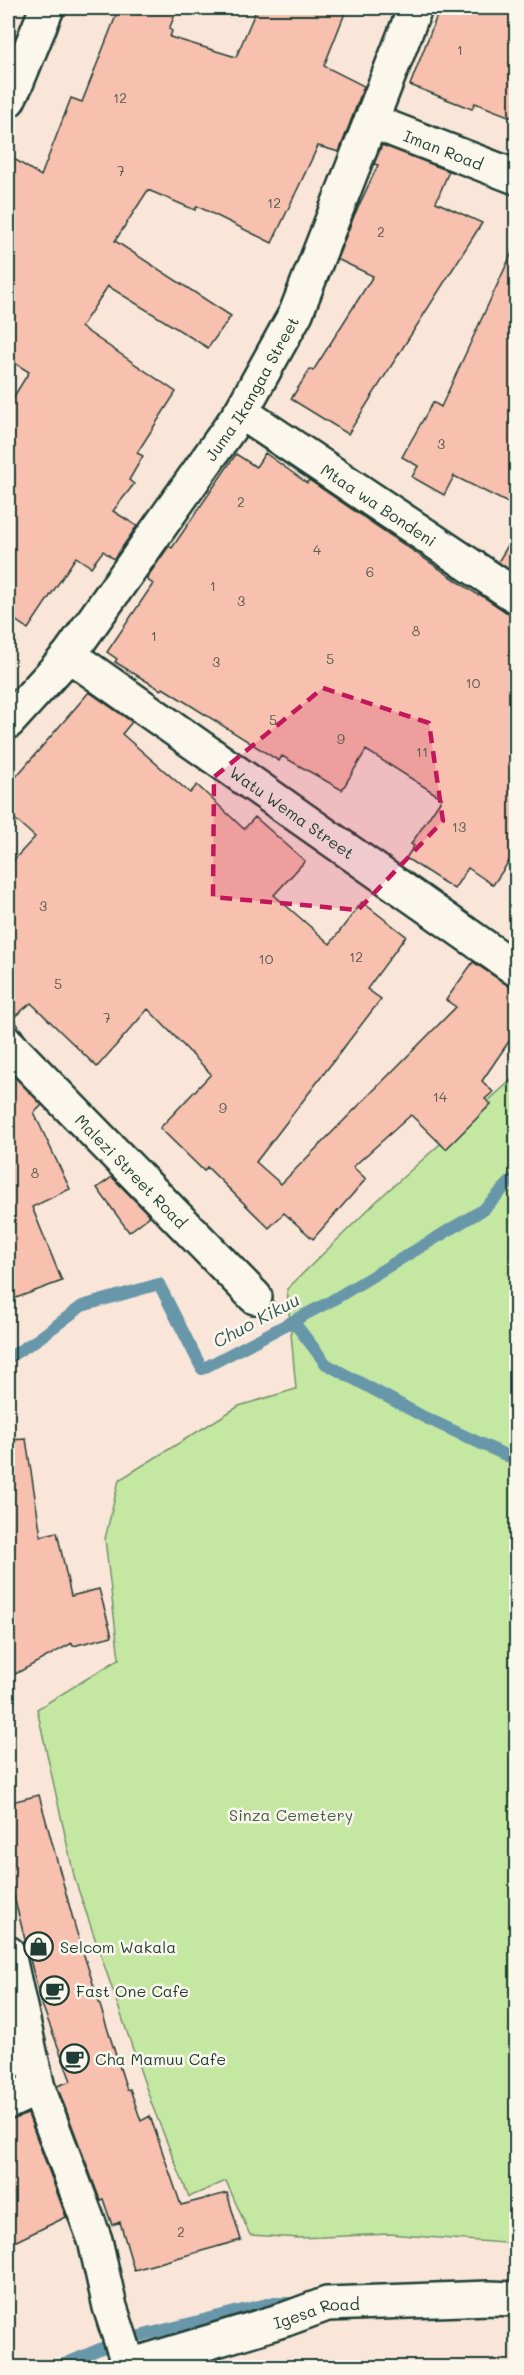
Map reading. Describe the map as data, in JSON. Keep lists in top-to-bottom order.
{
  "streets": {
    "street": [
      "Iman Road",
      "Juma Ikangaa Street",
      "Mtaa wa Bondeni",
      "Watu Wema Street",
      "Malezi Street Road",
      "Igesa Road"
    ]
  },
  "crossings": [
    ["Iman Road", "Juma Ikangaa Street"],
    ["Juma Ikangaa Street", "Mtaa wa Bondeni"],
    ["Juma Ikangaa Street", "Watu Wema Street"]
  ],
  "water": ["Chuo Kikuu"],
  "parks": ["Sinza Cemetery"],
  "places": {
    "shop": ["Selcom Wakala"],
    "cafe": ["Fast One Cafe", "Cha Mamuu Cafe"]
  },
  "house_numbers": [
    "1",
    "12",
    "7",
    "12",
    "2",
    "3",
    "2",
    "4",
    "6",
    "1",
    "3",
    "8",
    "1",
    "5",
    "3",
    "10",
    "5",
    "9",
    "11",
    "13",
    "3",
    "12",
    "10",
    "5",
    "7",
    "14",
    "9",
    "8",
    "2"
  ]
}
